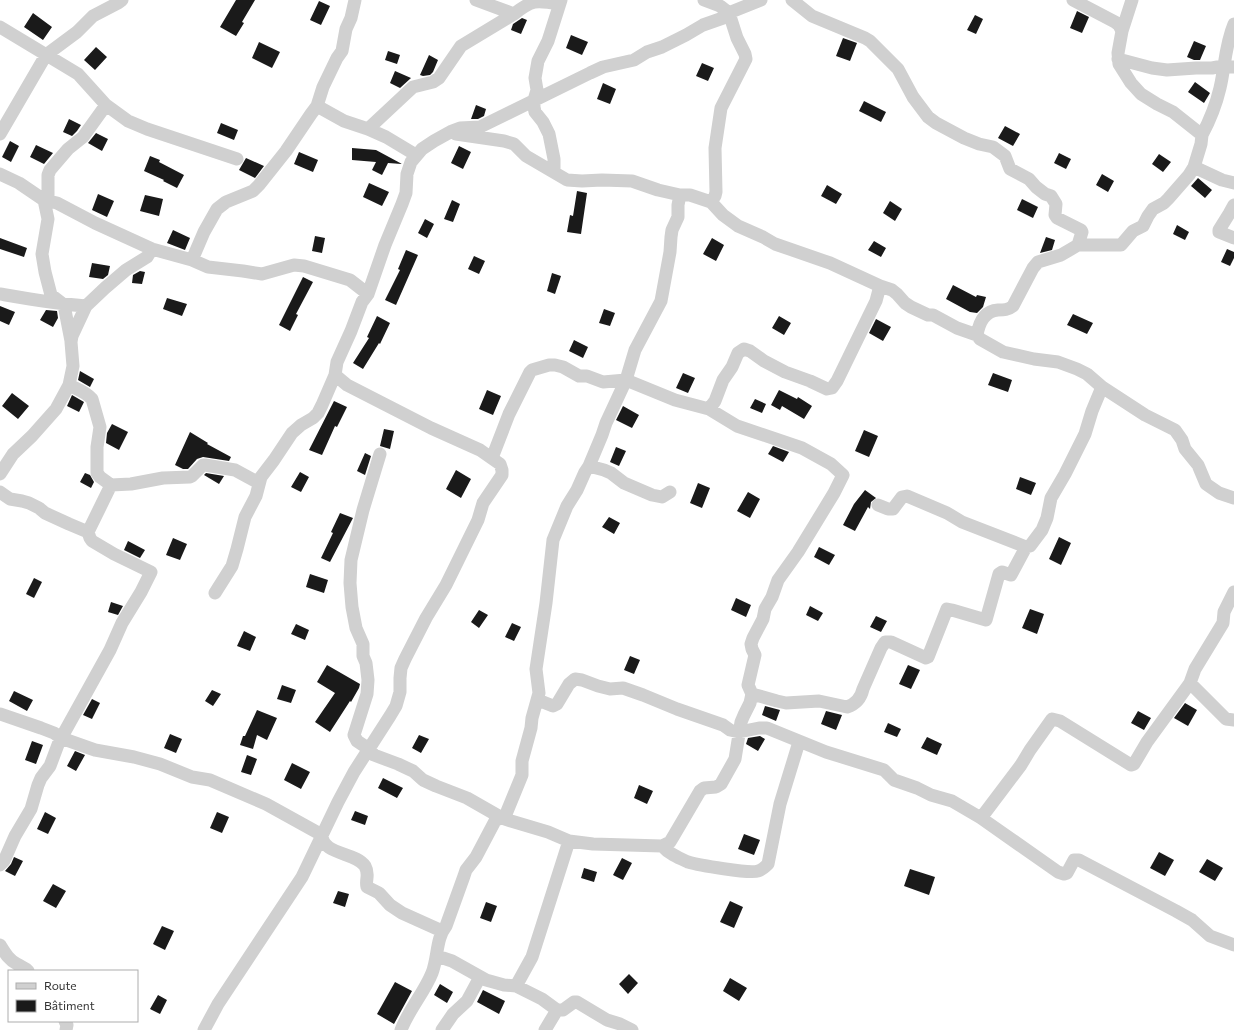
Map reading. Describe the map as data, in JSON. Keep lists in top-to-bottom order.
{
  "legend": ["Route", "Bâtiment"]
}
